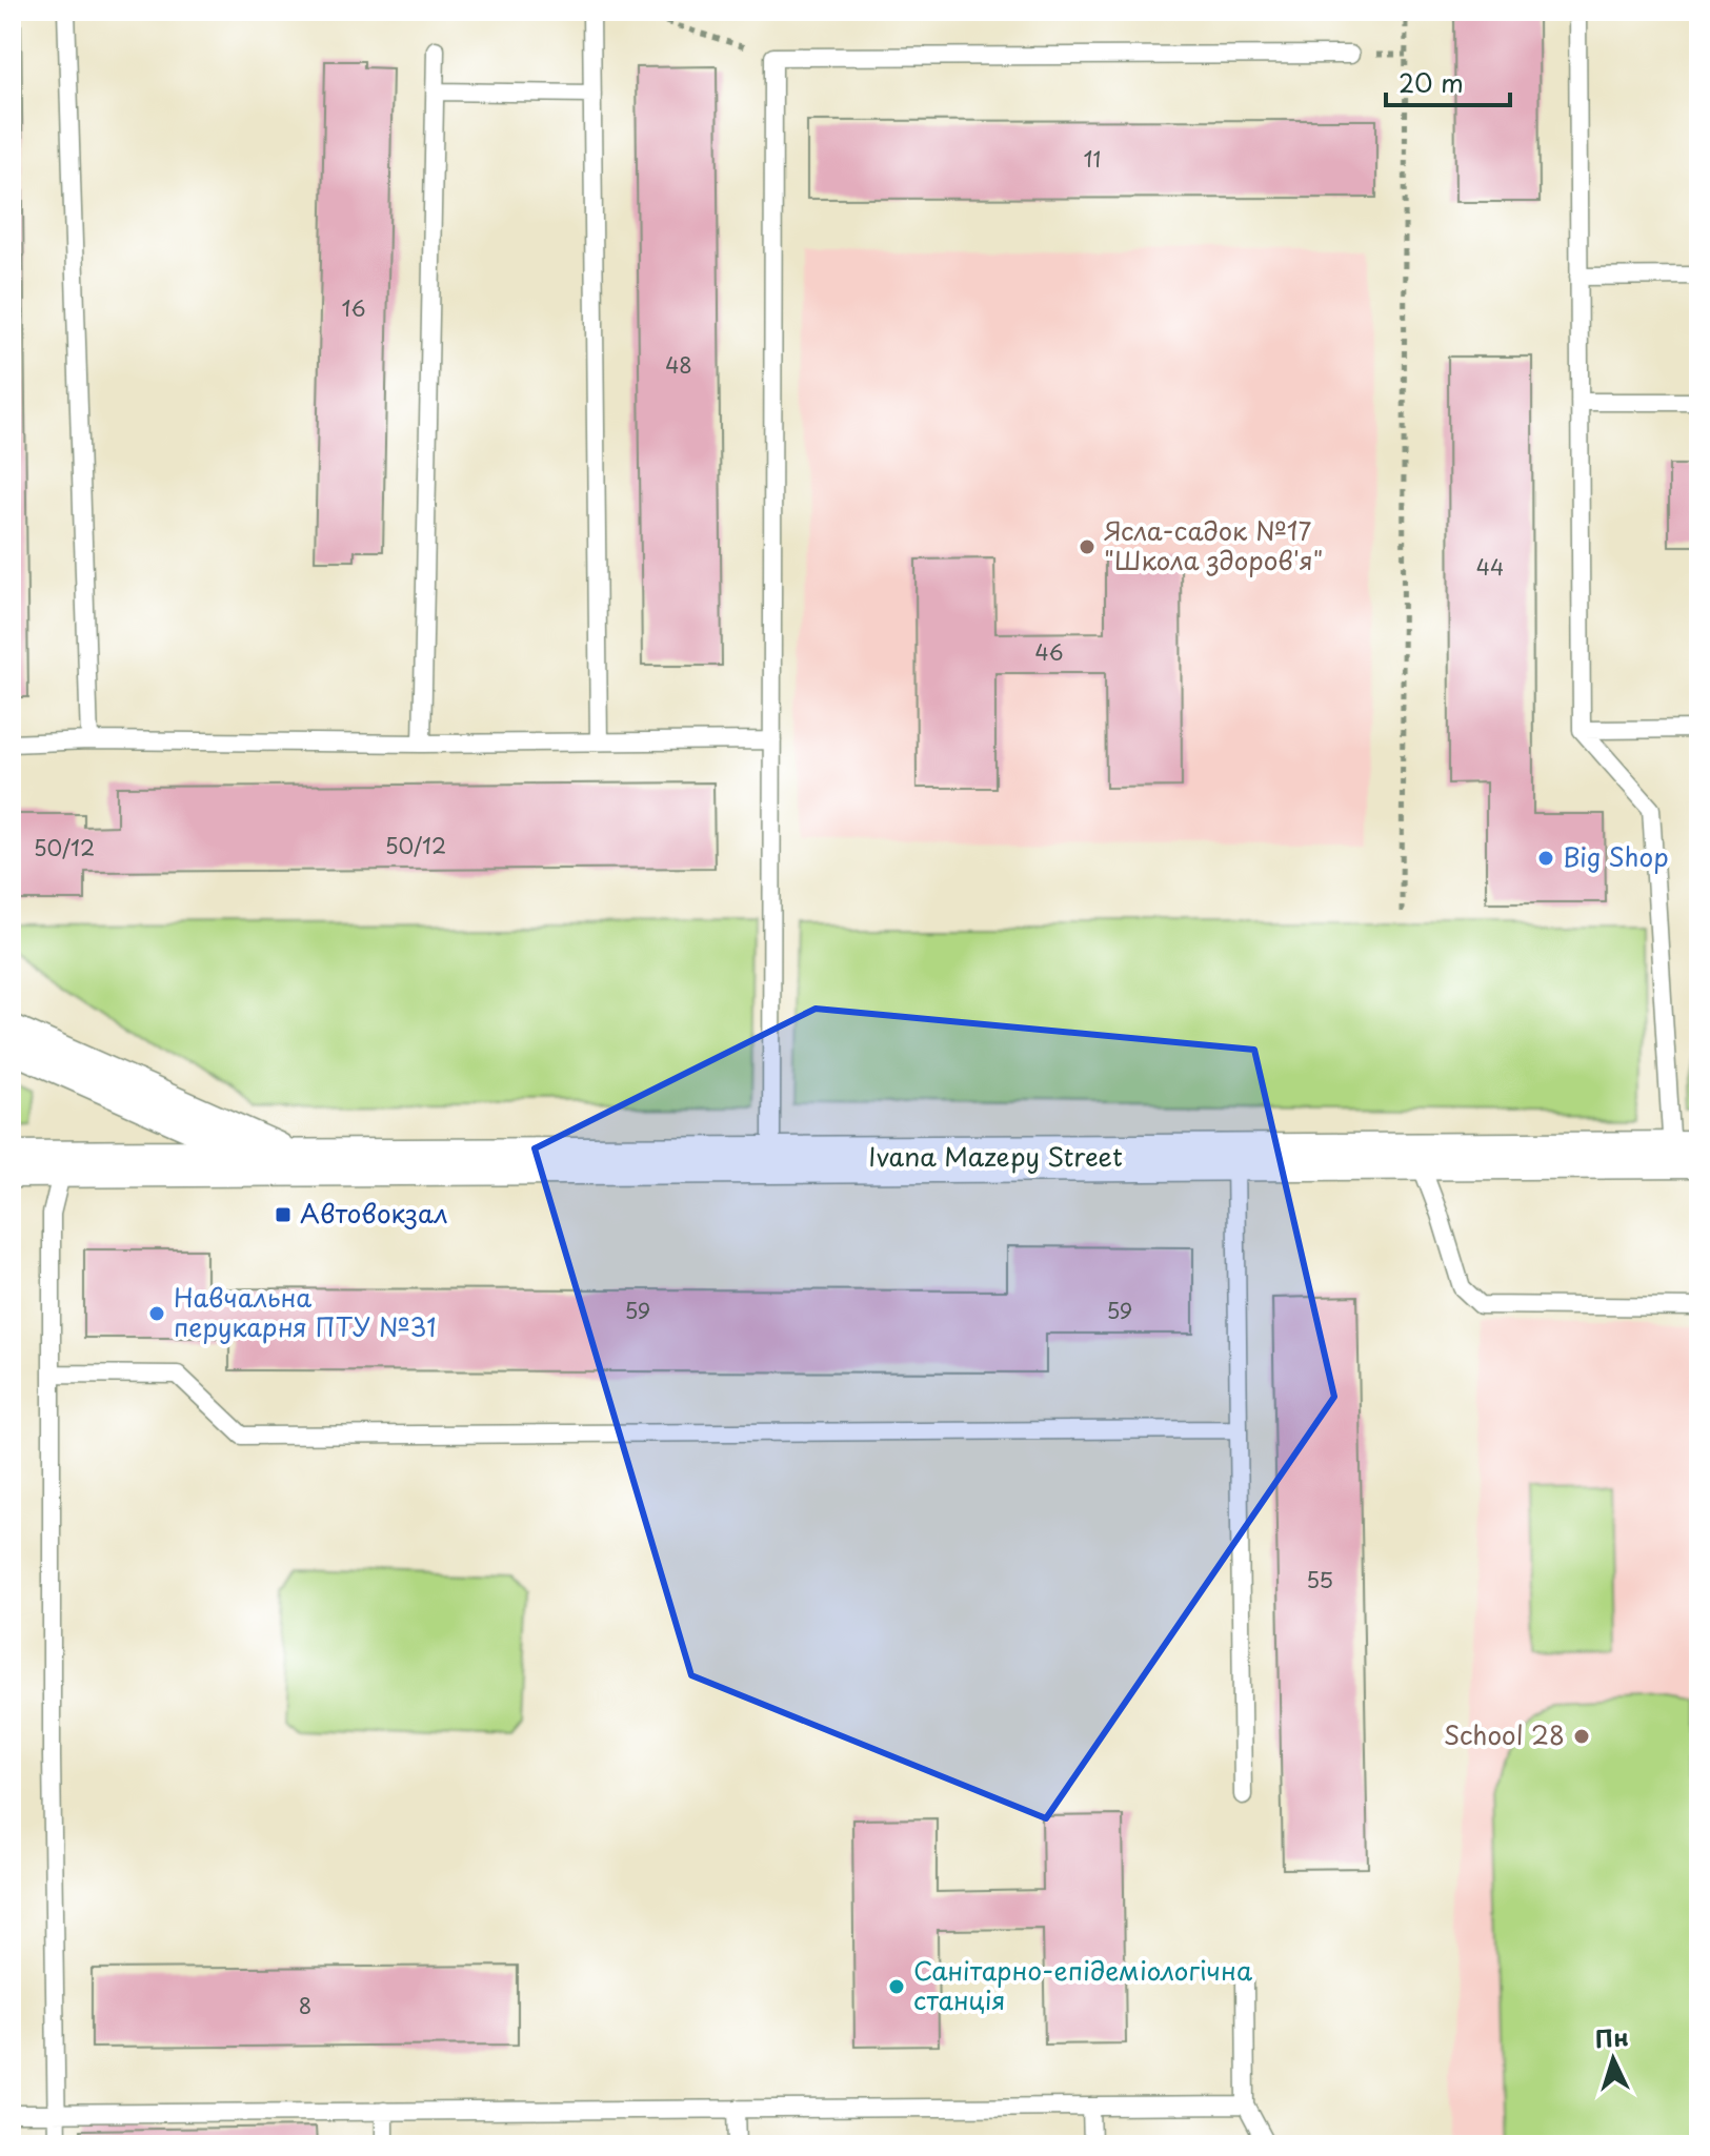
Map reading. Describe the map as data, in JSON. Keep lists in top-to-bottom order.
{
  "streets": {
    "main road": ["Ivana Mazepy Street"]
  },
  "places": {
    "other": [
      "Ясла-садок №17 \"Школа здоров'я\"",
      "Big Shop",
      "Навчальна перукарня ПТУ №31",
      "School 28",
      "Санітарно-епідеміологічна станція"
    ],
    "transit": ["Автовокзал"]
  },
  "house_numbers": [
    "11",
    "16",
    "48",
    "44",
    "46",
    "50/12",
    "50/12",
    "59",
    "59",
    "55",
    "8"
  ],
  "scale_bar": "20 m",
  "north": "top"
}
